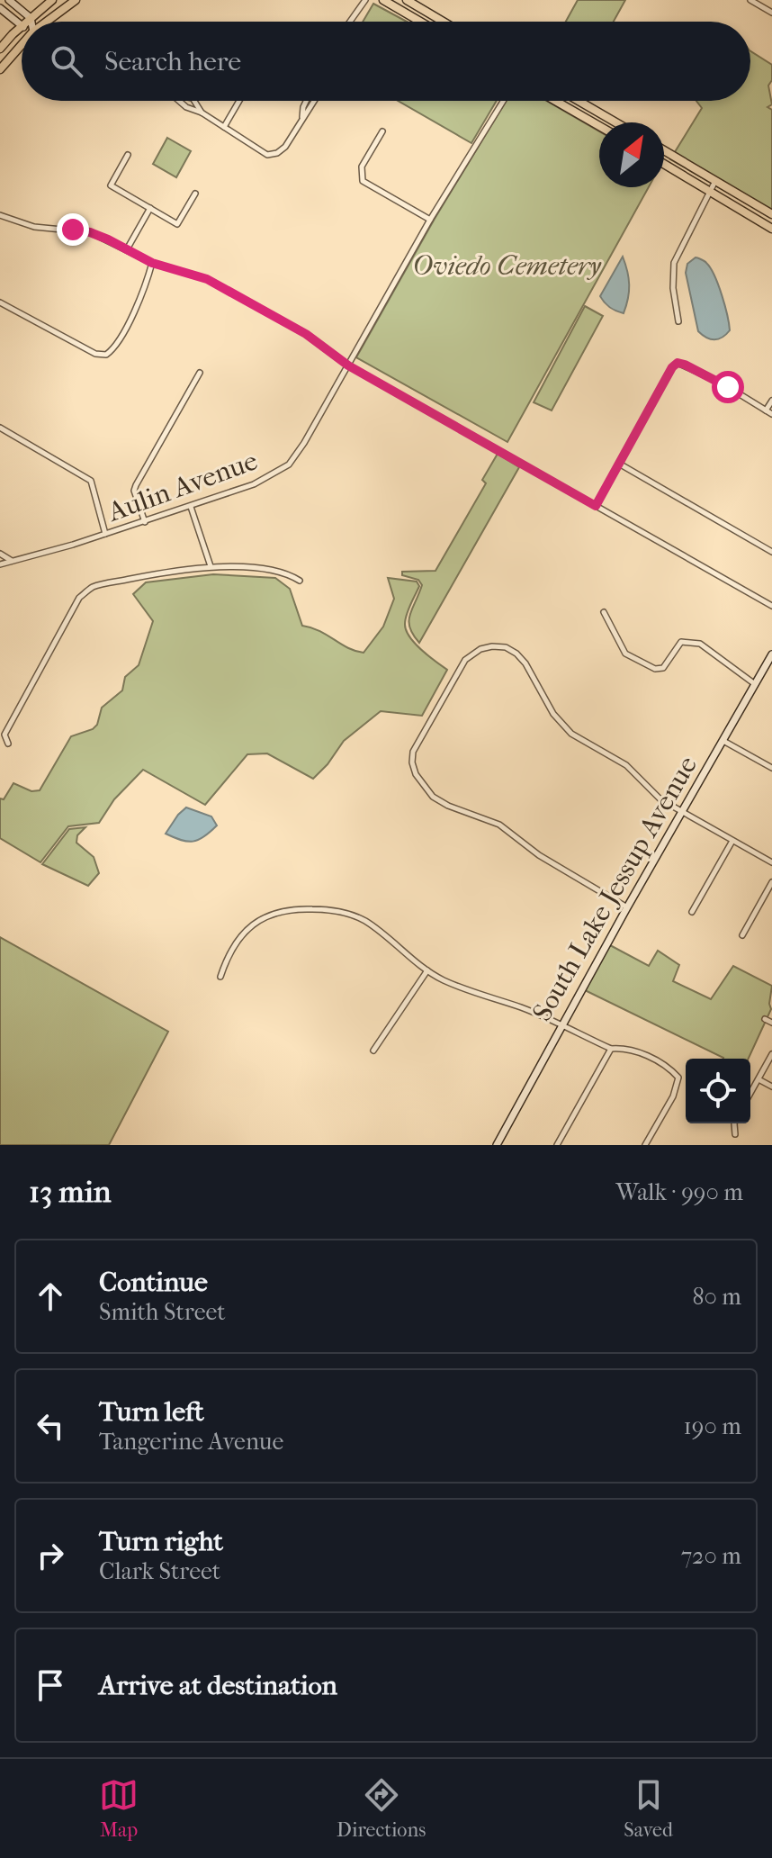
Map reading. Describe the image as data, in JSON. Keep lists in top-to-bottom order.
{
  "streets": {
    "street": ["Aulin Avenue", "South Lake Jessup Avenue"]
  },
  "parks": ["Oviedo Cemetery"],
  "north": "top right",
  "page": {
    "search": "Search here",
    "heading": ["13 min", "Walk · 990 m"],
    "list": [
      ["Continue", "Smith Street", "80 m"],
      ["Turn left", "Tangerine Avenue", "190 m"],
      ["Turn right", "Clark Street", "720 m"],
      "Arrive at destination"
    ],
    "nav": ["Map", "Directions", "Saved"]
  }
}
